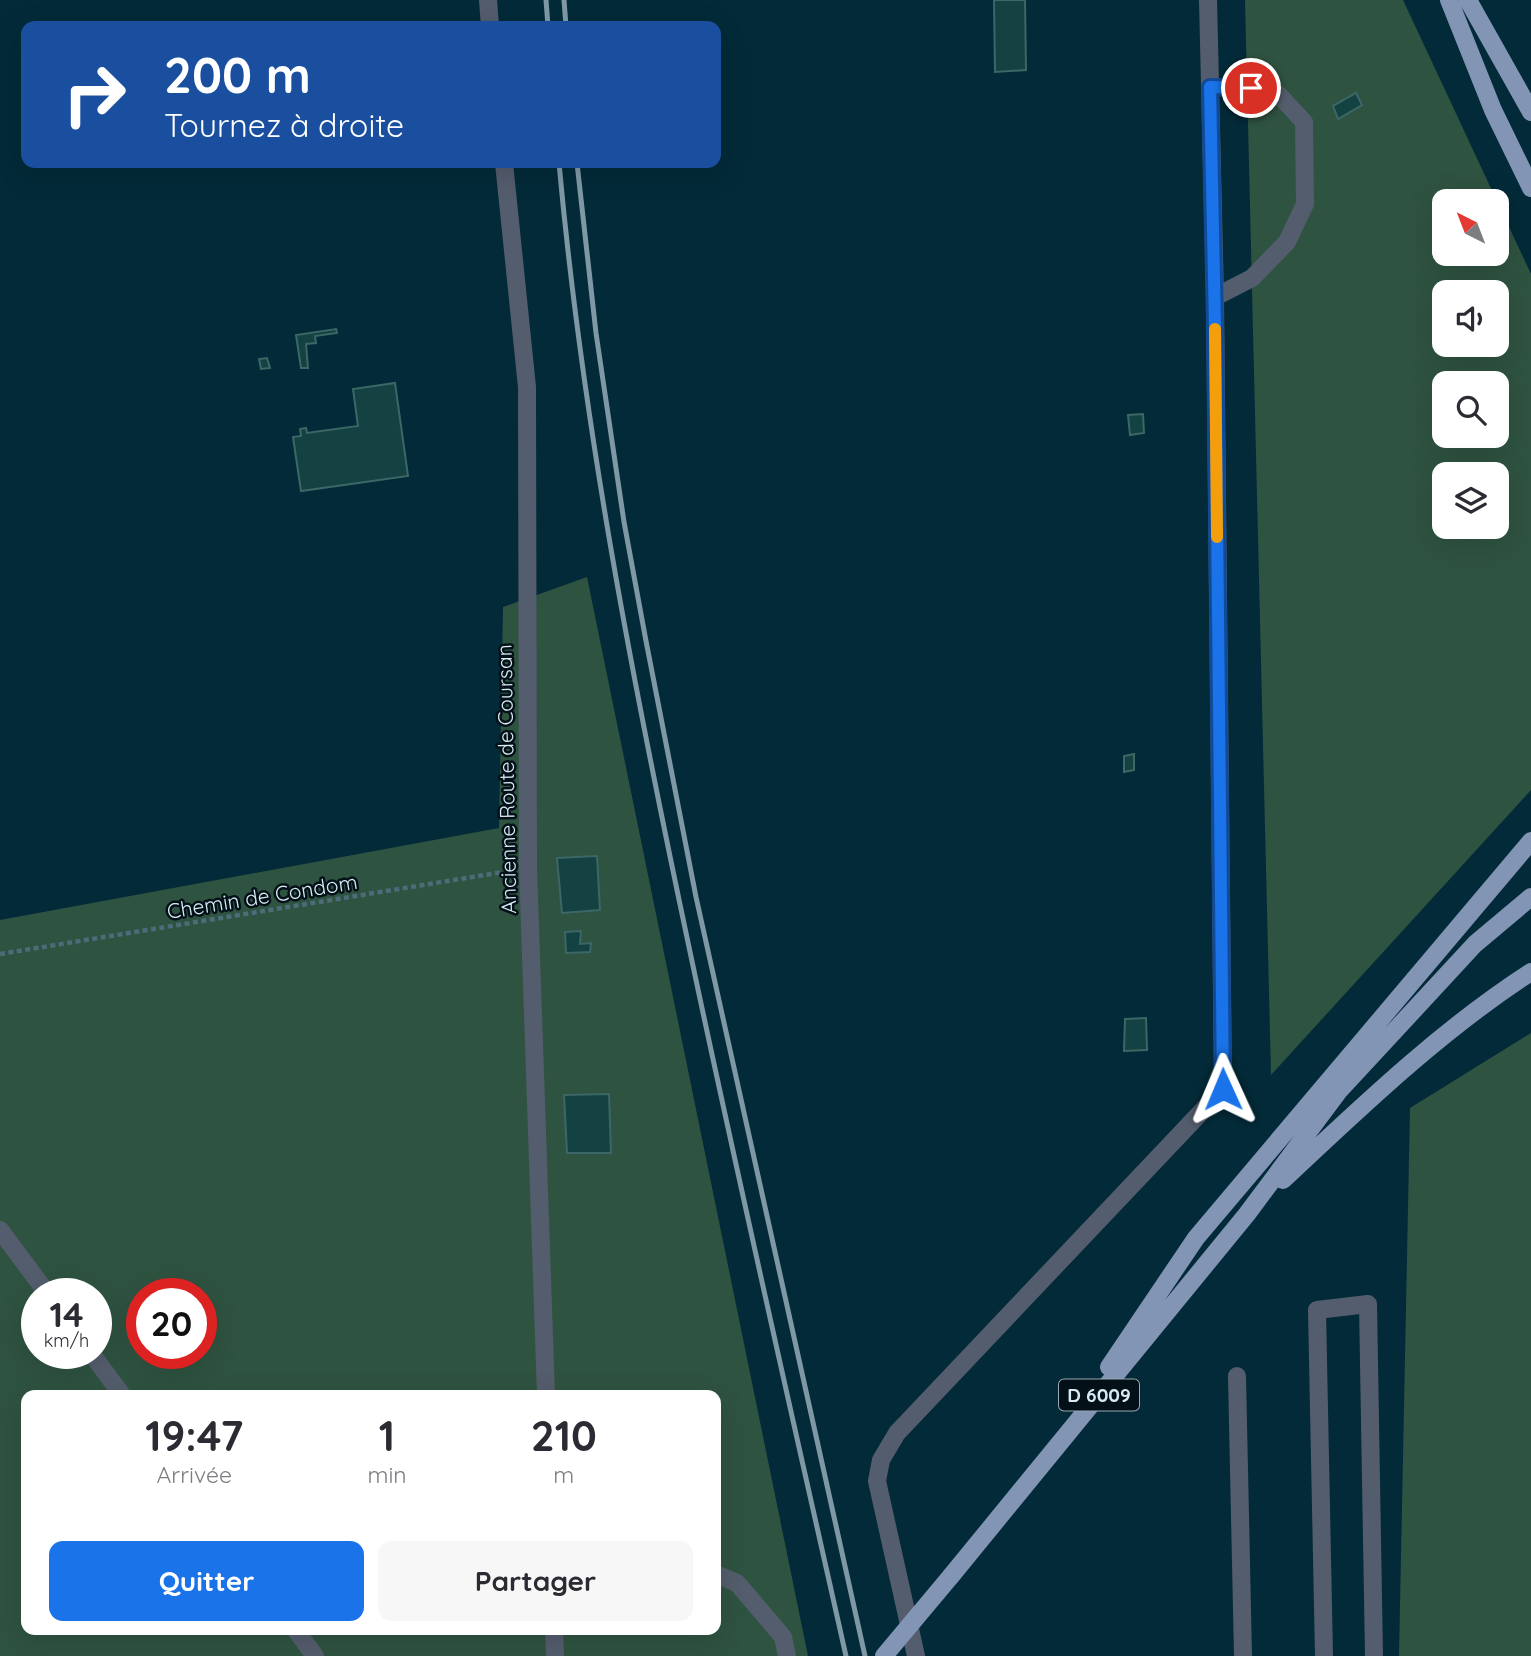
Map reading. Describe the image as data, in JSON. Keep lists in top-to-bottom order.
{
  "streets": {
    "main road": ["D 6009"],
    "street": ["Ancienne Route de Coursan"],
    "path": ["Chemin de Condom"]
  },
  "crossings": [
    ["Ancienne Route de Coursan", "Chemin de Condom"]
  ],
  "north": "top left",
  "page": {
    "turn": ["200 m", "Tournez à droite"],
    "speed": "14 km/h",
    "limit": "20",
    "eta": [
      "19:47",
      "Arrivée",
      "1",
      "min",
      "210",
      "m"
    ],
    "buttons": ["Quitter", "Partager"]
  }
}
